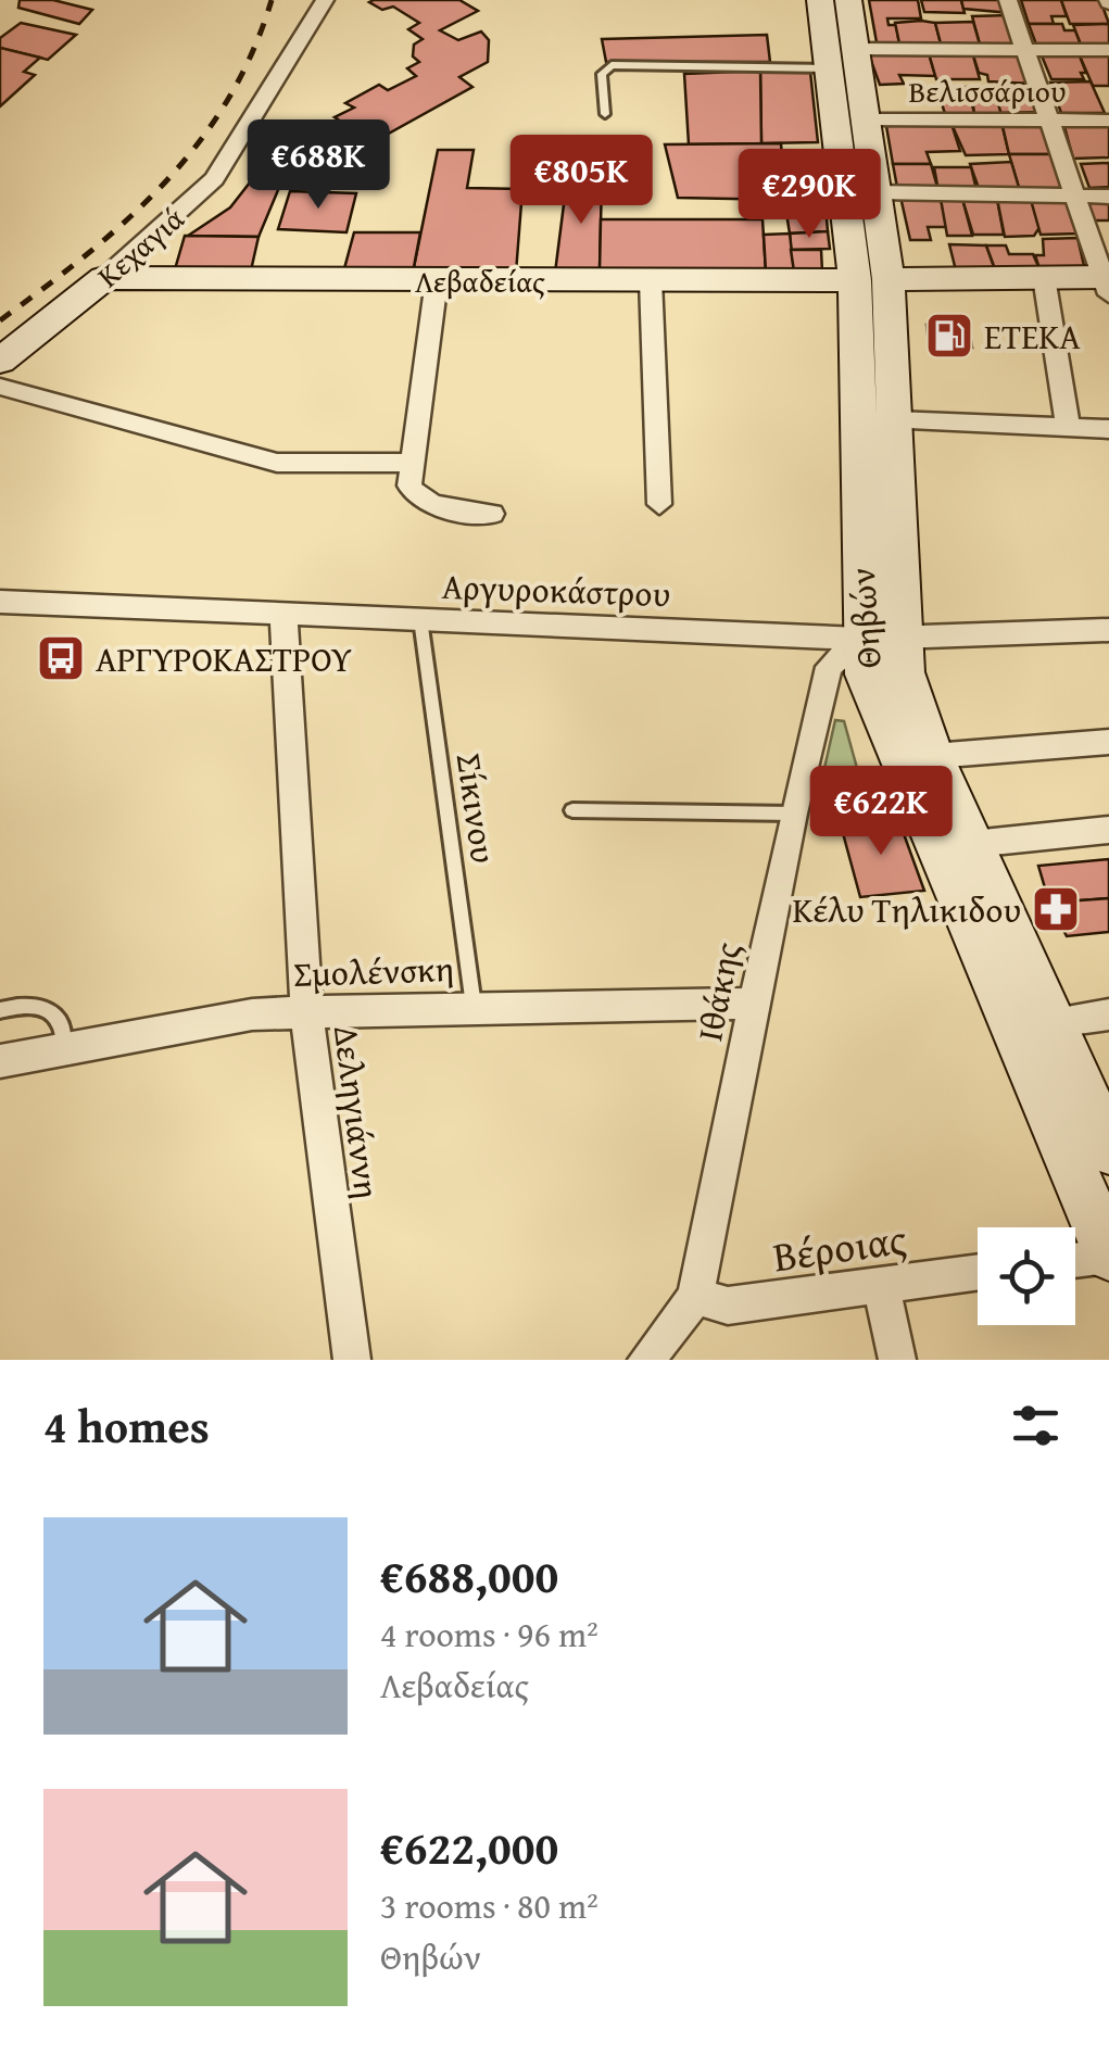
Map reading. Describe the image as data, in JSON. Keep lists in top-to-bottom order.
{
  "streets": {
    "main road": ["Κεχαγιά", "Λεβαδείας", "Θηβών"],
    "street": [
      "Βελισσάριου",
      "Αργυροκάστρου",
      "Σμολένσκη",
      "Ιθάκης",
      "Δεληγιάννη",
      "Βέροιας"
    ],
    "lane": ["Σίκινου"]
  },
  "crossings": [
    ["Βελισσάριου", "Θηβών"],
    ["Κεχαγιά", "Λεβαδείας"],
    ["Λεβαδείας", "Θηβών"],
    ["Αργυροκάστρου", "Θηβών"],
    ["Αργυροκάστρου", "Σίκινου"],
    ["Αργυροκάστρου", "Ιθάκης"],
    ["Αργυροκάστρου", "Δεληγιάννη"],
    ["Θηβών", "Ιθάκης"],
    ["Σίκινου", "Σμολένσκη"],
    ["Σμολένσκη", "Ιθάκης"],
    ["Σμολένσκη", "Δεληγιάννη"],
    ["Ιθάκης", "Βέροιας"]
  ],
  "places": {
    "fuel station": ["ΕΤΕΚΑ"],
    "bus stop": ["ΑΡΓΥΡΟΚΑΣΤΡΟΥ"],
    "pharmacy": ["Κέλυ Τηλικιδου"]
  },
  "page": {
    "price": [
      "€688K",
      "€805K",
      "€290K",
      "€622K"
    ],
    "heading": "4 homes",
    "list": [
      {
        "name": "€688,000",
        "note": "4 rooms · 96 m² · Λεβαδείας"
      },
      {
        "name": "€622,000",
        "note": "3 rooms · 80 m² · Θηβών"
      }
    ]
  }
}
